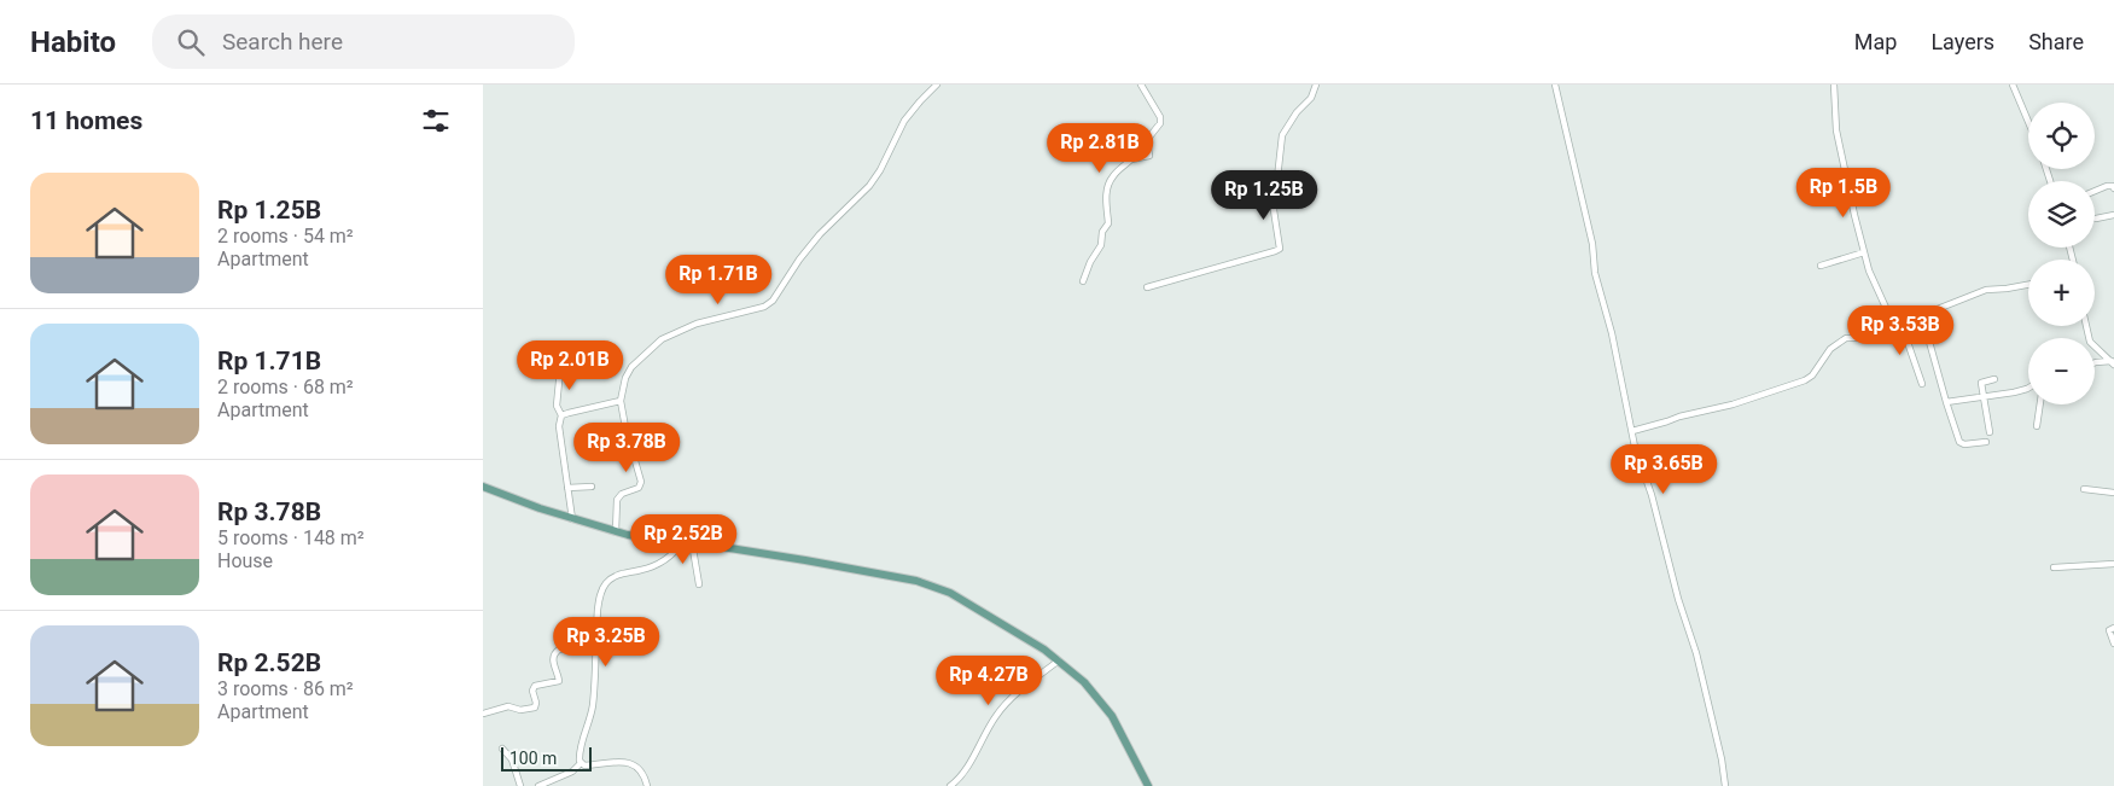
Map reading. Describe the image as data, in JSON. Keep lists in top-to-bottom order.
{
  "scale_bar": "100 m",
  "page": {
    "header": "Habito",
    "search": "Search here",
    "nav": ["Map", "Layers", "Share"],
    "heading": "11 homes",
    "map_buttons": ["+", "−"],
    "price": [
      "Rp 2.81B",
      "Rp 1.5B",
      "Rp 1.25B",
      "Rp 1.71B",
      "Rp 3.53B",
      "Rp 2.01B",
      "Rp 3.78B",
      "Rp 3.65B",
      "Rp 2.52B",
      "Rp 3.25B",
      "Rp 4.27B"
    ],
    "list": [
      {
        "name": "Rp 1.25B",
        "note": "2 rooms · 54 m² · Apartment"
      },
      {
        "name": "Rp 1.71B",
        "note": "2 rooms · 68 m² · Apartment"
      },
      {
        "name": "Rp 3.78B",
        "note": "5 rooms · 148 m² · House"
      },
      {
        "name": "Rp 2.52B",
        "note": "3 rooms · 86 m² · Apartment"
      }
    ],
    "scale": "100 m"
  }
}
